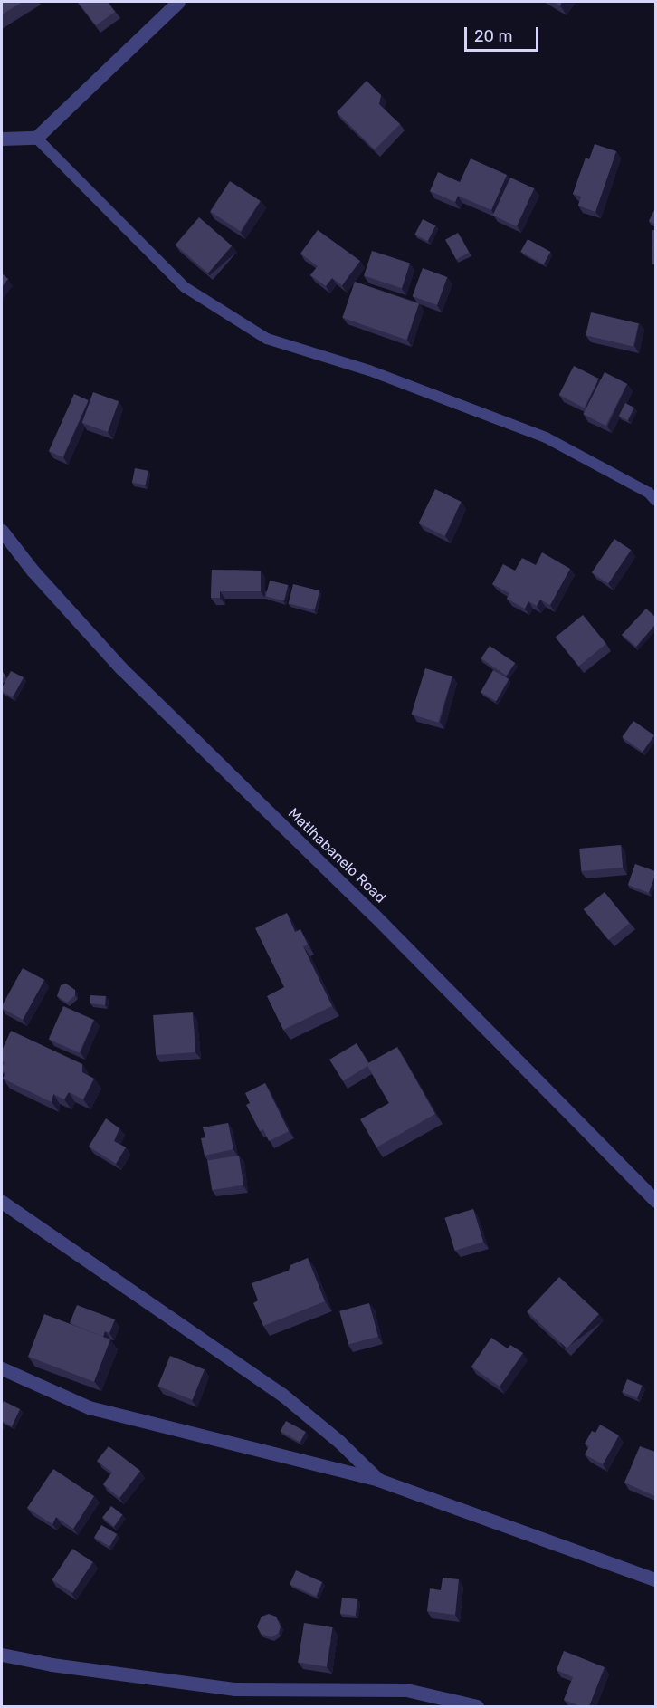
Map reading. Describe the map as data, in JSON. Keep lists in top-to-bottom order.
{
  "streets": {
    "street": ["Matlhabanelo Road"]
  },
  "scale_bar": "20 m"
}
